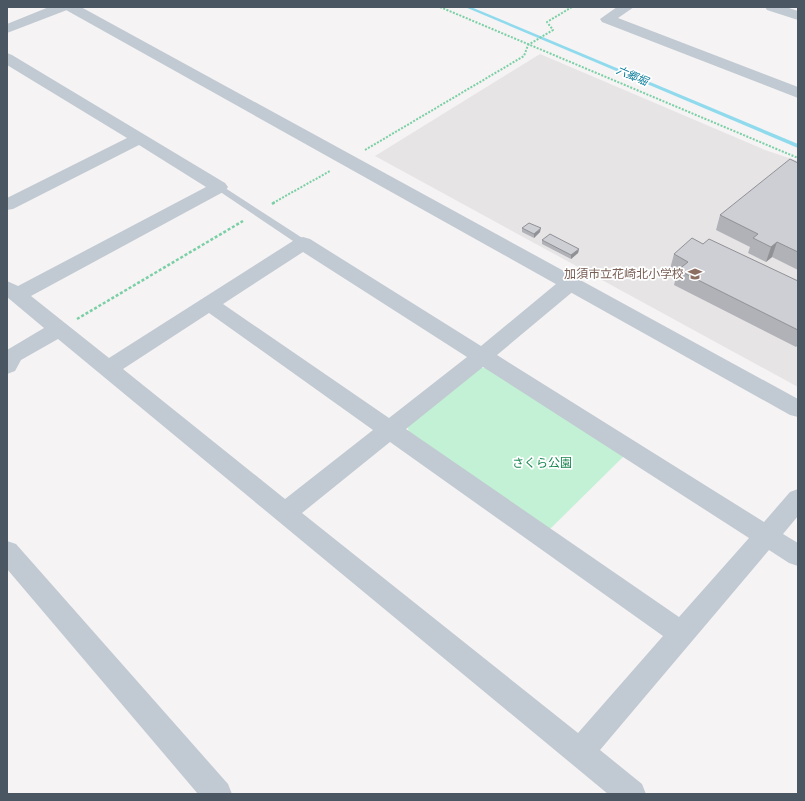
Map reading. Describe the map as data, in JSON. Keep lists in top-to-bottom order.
{
  "water": ["六郷堀"],
  "parks": ["さくら公園"],
  "places": {
    "school or university": ["加須市立花崎北小学校"]
  }
}
